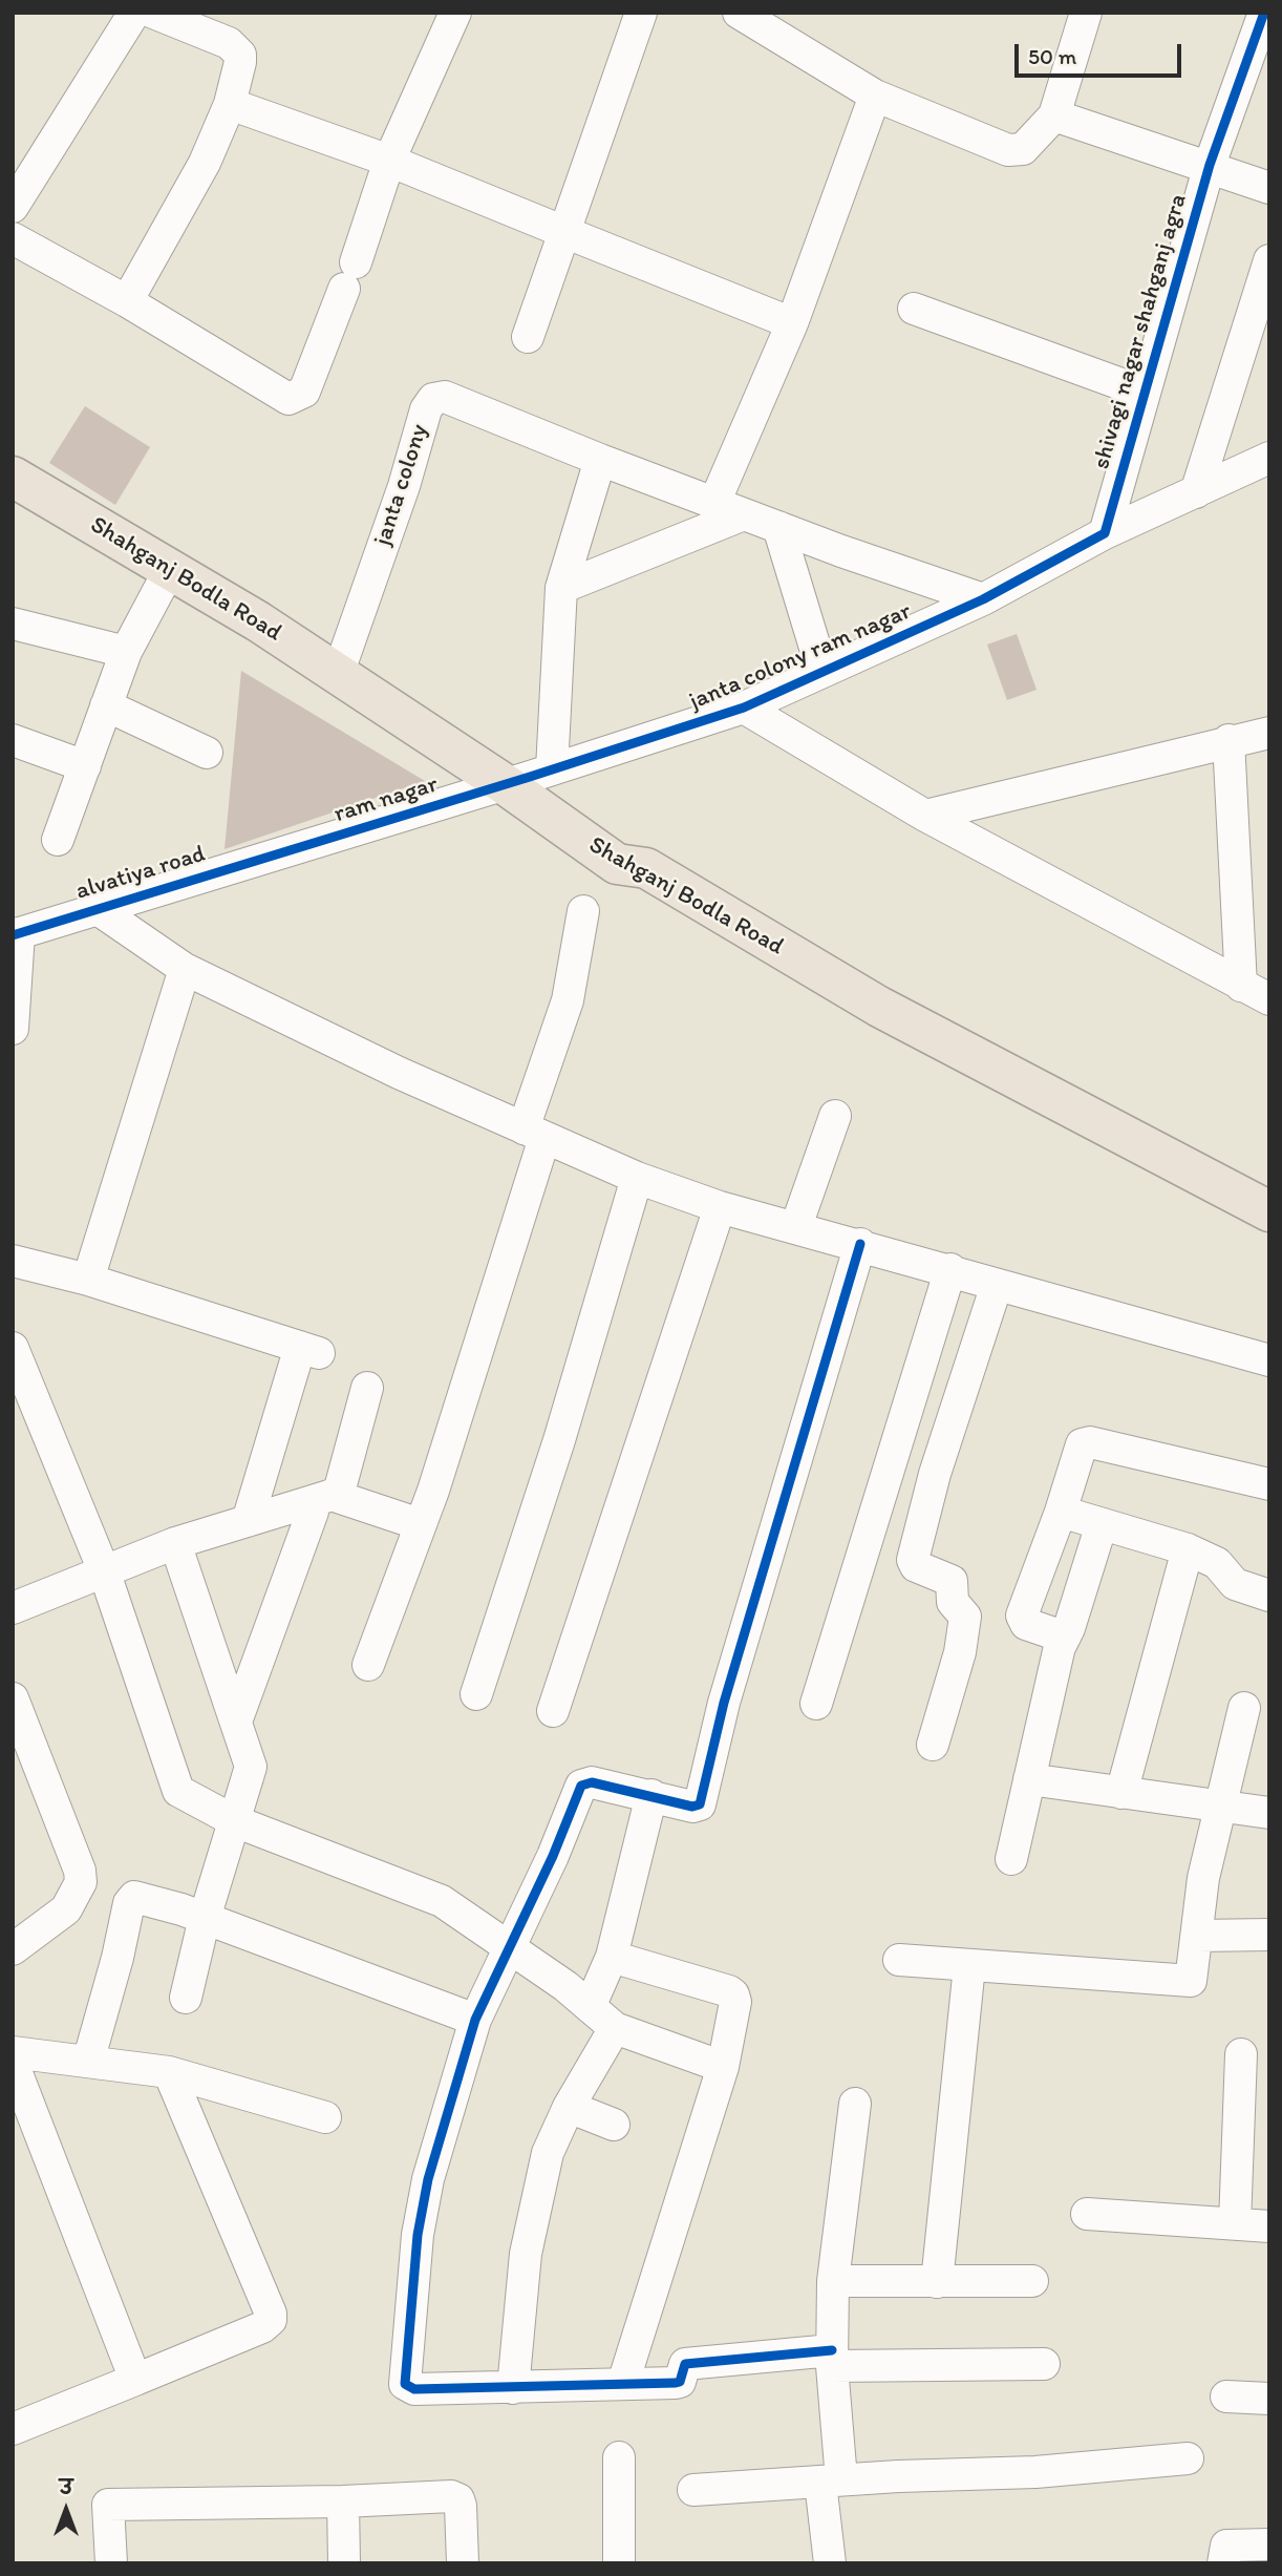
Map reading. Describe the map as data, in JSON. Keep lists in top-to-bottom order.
{
  "streets": {
    "main road": ["Shahganj Bodla Road"],
    "street": [
      "shivagi nagar shahganj agra",
      "janta colony",
      "janta colony ram nagar",
      "ram nagar",
      "alvatiya road"
    ]
  },
  "crossings": [
    ["janta colony", "janta colony ram nagar"],
    ["Shahganj Bodla Road", "janta colony ram nagar"],
    ["Shahganj Bodla Road", "ram nagar"],
    ["janta colony ram nagar", "ram nagar"],
    ["ram nagar", "alvatiya road"]
  ],
  "scale_bar": "50 m",
  "north": "top"
}
